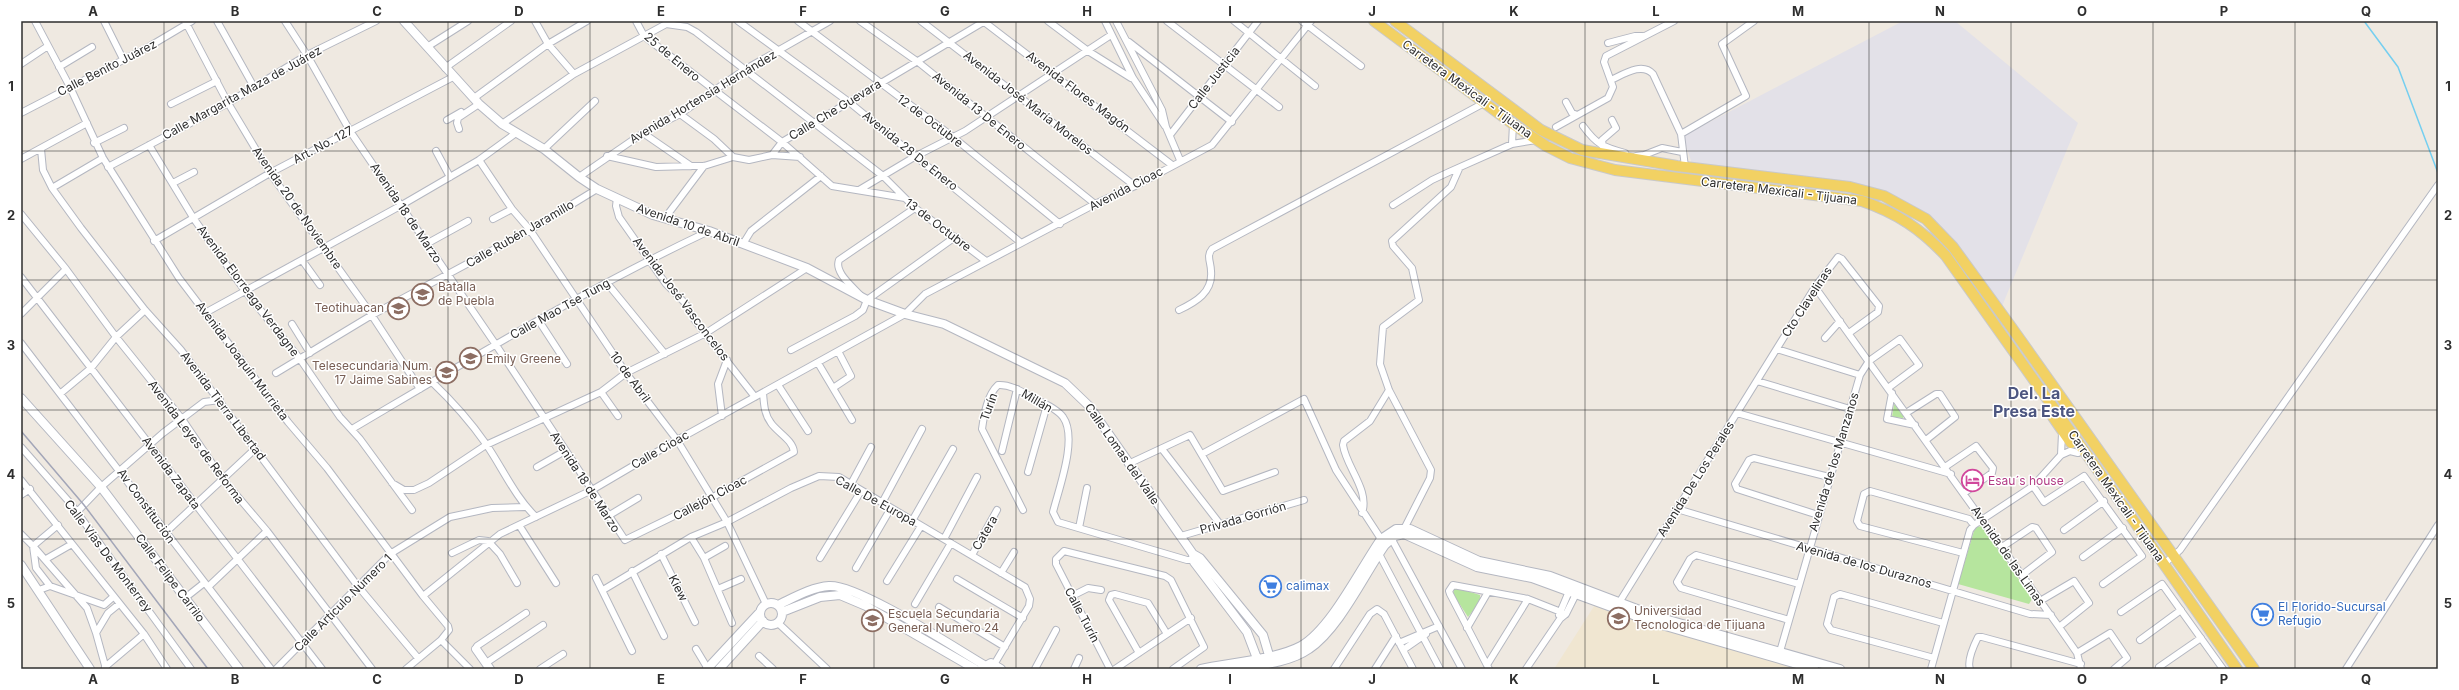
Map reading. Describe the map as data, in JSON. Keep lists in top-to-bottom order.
{
  "streets": {
    "main road": ["Carretera Mexicali - Tijuana"],
    "street": [
      "25 de Enero",
      "Calle Benito Juárez",
      "Calle Justicia",
      "Avenida Flores Magón",
      "Calle Margarita Maza de Juárez",
      "Avenida Hortensia Hernández",
      "Avenida José María Morelos",
      "Calle Che Guevara",
      "Avenida 13 De Enero",
      "12 de Octubre",
      "Art. No. 127",
      "Avenida 28 De Enero",
      "Avenida Cioac",
      "Avenida 20 de Noviembre",
      "Avenida 18 de Marzo",
      "Avenida 10 de Abril",
      "13 de Octubre",
      "Calle Rubén Jaramillo",
      "Avenida Elorreaga Verdagne",
      "Avenida José Vasconcelos",
      "Cto Clavelinas",
      "Calle Mao Tse Tung",
      "Avenida Joaquín Murrieta",
      "10 de Abril",
      "Millán",
      "Avenida Tierra Libertad",
      "Turín",
      "Avenida Leyes de Reforma",
      "Calle Cioac",
      "Calle Lomas del Valle",
      "Avenida de los Manzanos",
      "Avenida Zapata",
      "Avenida De Los Perales",
      "Callejón Cioac",
      "Calle De Europa",
      "Av Constitución",
      "Privada Gorrión",
      "Catera",
      "Calle Vías De Monterrey",
      "Avenida de las Limas",
      "Avenida de los Duraznos",
      "Calle Felipe Carrilo",
      "Kiew",
      "Calle Artículo Número 1",
      "Calle Turín"
    ]
  },
  "crossings": [
    ["25 de Enero", "Avenida Hortensia Hernández"],
    ["25 de Enero", "Calle Che Guevara"],
    ["25 de Enero", "13 de Octubre"],
    ["Calle Benito Juárez", "Avenida 20 de Noviembre"],
    ["Calle Benito Juárez", "Avenida Joaquín Murrieta"],
    ["Avenida Flores Magón", "Calle Che Guevara"],
    ["Avenida Flores Magón", "Avenida Cioac"],
    ["Calle Margarita Maza de Juárez", "Avenida 20 de Noviembre"],
    ["Calle Margarita Maza de Juárez", "Avenida 18 de Marzo"],
    ["Calle Margarita Maza de Juárez", "Avenida Elorreaga Verdagne"],
    ["Calle Margarita Maza de Juárez", "Avenida Joaquín Murrieta"],
    ["Avenida Hortensia Hernández", "12 de Octubre"],
    ["Avenida Hortensia Hernández", "Avenida 28 De Enero"],
    ["Avenida Hortensia Hernández", "Avenida 10 de Abril"],
    ["Avenida José María Morelos", "Calle Che Guevara"],
    ["Avenida José María Morelos", "Avenida Cioac"],
    ["Calle Che Guevara", "Avenida 13 De Enero"],
    ["Calle Che Guevara", "12 de Octubre"],
    ["Calle Che Guevara", "Avenida 28 De Enero"],
    ["Calle Che Guevara", "13 de Octubre"],
    ["Avenida 13 De Enero", "Avenida Cioac"],
    ["12 de Octubre", "Avenida Cioac"],
    ["Art. No. 127", "Avenida 20 de Noviembre"],
    ["Art. No. 127", "Avenida 18 de Marzo"],
    ["Art. No. 127", "Avenida 10 de Abril"],
    ["Art. No. 127", "Avenida Elorreaga Verdagne"],
    ["Art. No. 127", "Avenida Joaquín Murrieta"],
    ["Avenida 28 De Enero", "Avenida Cioac"],
    ["Avenida Cioac", "Avenida 10 de Abril"],
    ["Avenida Cioac", "13 de Octubre"],
    ["Avenida Cioac", "Calle Cioac"],
    ["Avenida Cioac", "Calle Lomas del Valle"],
    ["Avenida 20 de Noviembre", "Calle Rubén Jaramillo"],
    ["Avenida 20 de Noviembre", "Calle Mao Tse Tung"],
    ["Avenida 18 de Marzo", "Calle Rubén Jaramillo"],
    ["Avenida 18 de Marzo", "Calle Mao Tse Tung"],
    ["Avenida 18 de Marzo", "Calle Cioac"],
    ["Avenida 18 de Marzo", "Callejón Cioac"],
    ["Avenida 10 de Abril", "Calle Rubén Jaramillo"],
    ["Avenida 10 de Abril", "Avenida José Vasconcelos"],
    ["Avenida 10 de Abril", "Calle Mao Tse Tung"],
    ["Avenida 10 de Abril", "Calle Cioac"],
    ["Avenida 10 de Abril", "Calle Lomas del Valle"],
    ["Calle Rubén Jaramillo", "Avenida Elorreaga Verdagne"],
    ["Calle Rubén Jaramillo", "10 de Abril"],
    ["Avenida Elorreaga Verdagne", "Calle Mao Tse Tung"],
    ["Avenida José Vasconcelos", "Calle Mao Tse Tung"],
    ["Avenida José Vasconcelos", "Calle Cioac"],
    ["Cto Clavelinas", "Avenida De Los Perales"],
    ["Cto Clavelinas", "Avenida de las Limas"],
    ["Calle Mao Tse Tung", "10 de Abril"],
    ["Avenida Joaquín Murrieta", "Calle Cioac"],
    ["Avenida Joaquín Murrieta", "Calle Artículo Número 1"],
    ["10 de Abril", "Calle Cioac"],
    ["10 de Abril", "Callejón Cioac"],
    ["10 de Abril", "Calle De Europa"],
    ["Millán", "Turín"],
    ["Avenida Tierra Libertad", "Calle Artículo Número 1"],
    ["Avenida Leyes de Reforma", "Calle Artículo Número 1"],
    ["Calle Cioac", "Calle Lomas del Valle"],
    ["Calle Cioac", "Callejón Cioac"],
    ["Calle Lomas del Valle", "Privada Gorrión"],
    ["Avenida de los Manzanos", "Avenida de las Limas"],
    ["Avenida de los Manzanos", "Avenida de los Duraznos"],
    ["Avenida Zapata", "Calle Artículo Número 1"],
    ["Avenida De Los Perales", "Avenida de los Duraznos"],
    ["Calle De Europa", "Catera"],
    ["Calle De Europa", "Kiew"],
    ["Avenida de las Limas", "Avenida de los Duraznos"]
  ],
  "districts": ["Del. La Presa Este"],
  "places": {
    "school or university": [
      "Batalla de Puebla",
      "Teotihuacan",
      "Emily Greene",
      "Telesecundaria Num. 17 Jaime Sabines",
      "Universidad Tecnologica de Tijuana",
      "Escuela Secundaria General Numero 24"
    ],
    "hotel": ["Esau´s house"],
    "supermarket": ["calimax", "El Florido-Sucursal Refugio"]
  },
  "grid": {
    "columns": [
      "A",
      "B",
      "C",
      "D",
      "E",
      "F",
      "G",
      "H",
      "I",
      "J",
      "K",
      "L",
      "M",
      "N",
      "O",
      "P",
      "Q"
    ],
    "rows": [
      "1",
      "2",
      "3",
      "4",
      "5"
    ]
  }
}
